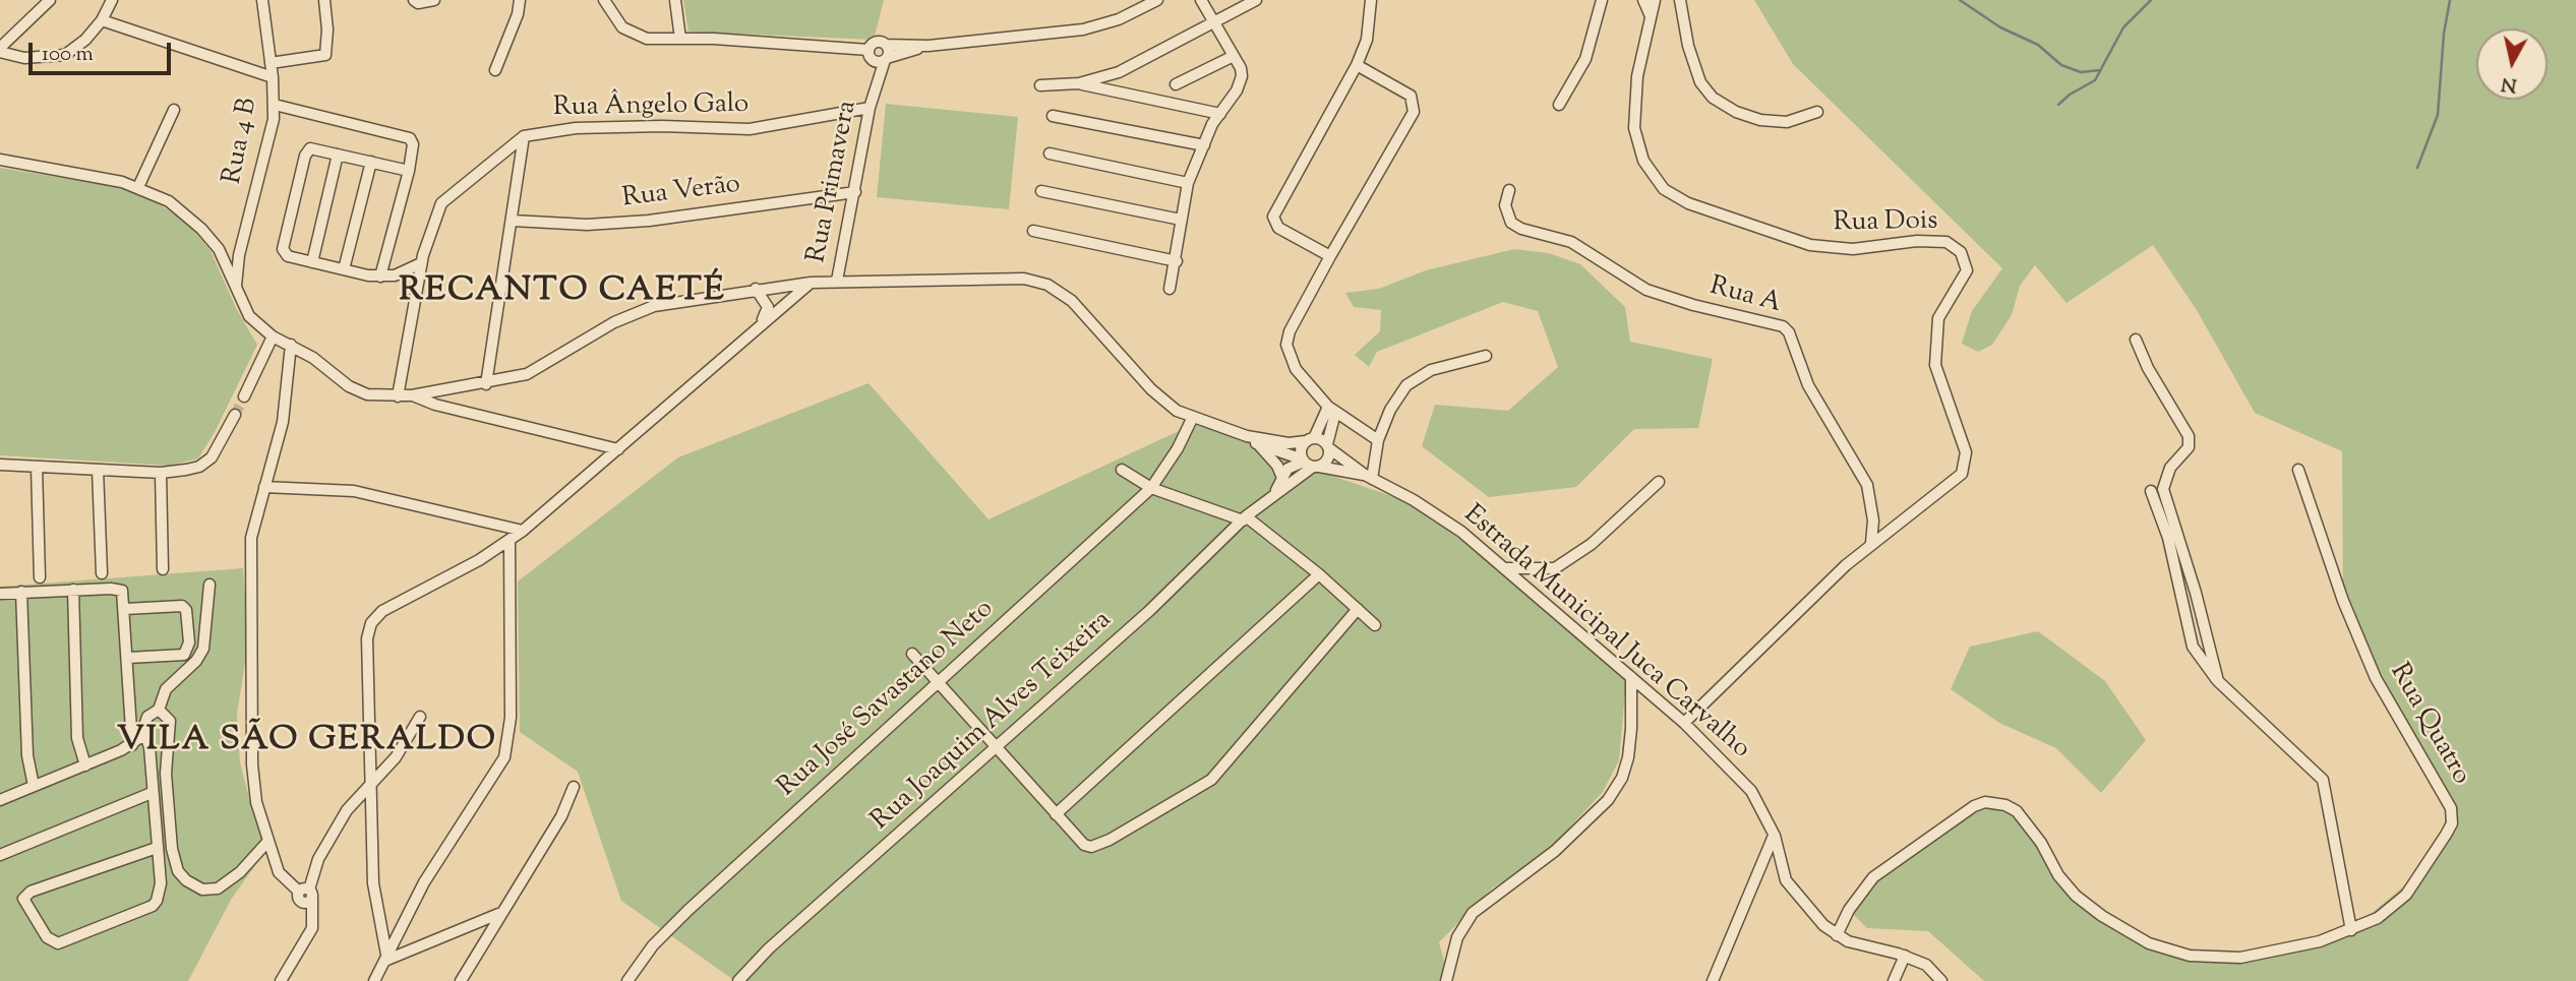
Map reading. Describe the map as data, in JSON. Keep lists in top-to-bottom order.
{
  "streets": {
    "street": [
      "Rua Ângelo Galo",
      "Rua 4 B",
      "Rua Primavera",
      "Rua Verão",
      "Rua Dois",
      "Rua A",
      "Estrada Municipal Juca Carvalho",
      "Rua José Savastano Neto",
      "Rua Joaquim Alves Teixeira",
      "Rua Quatro"
    ]
  },
  "crossings": [
    ["Rua Ângelo Galo", "Rua Primavera"],
    ["Rua Primavera", "Rua Verão"],
    ["Rua Dois", "Rua A"],
    ["Rua Dois", "Estrada Municipal Juca Carvalho"],
    ["Estrada Municipal Juca Carvalho", "Rua Quatro"]
  ],
  "districts": ["RECANTO CAETÉ", "VILA SÃO GERALDO"],
  "scale_bar": "100 m",
  "north": "bottom"
}
